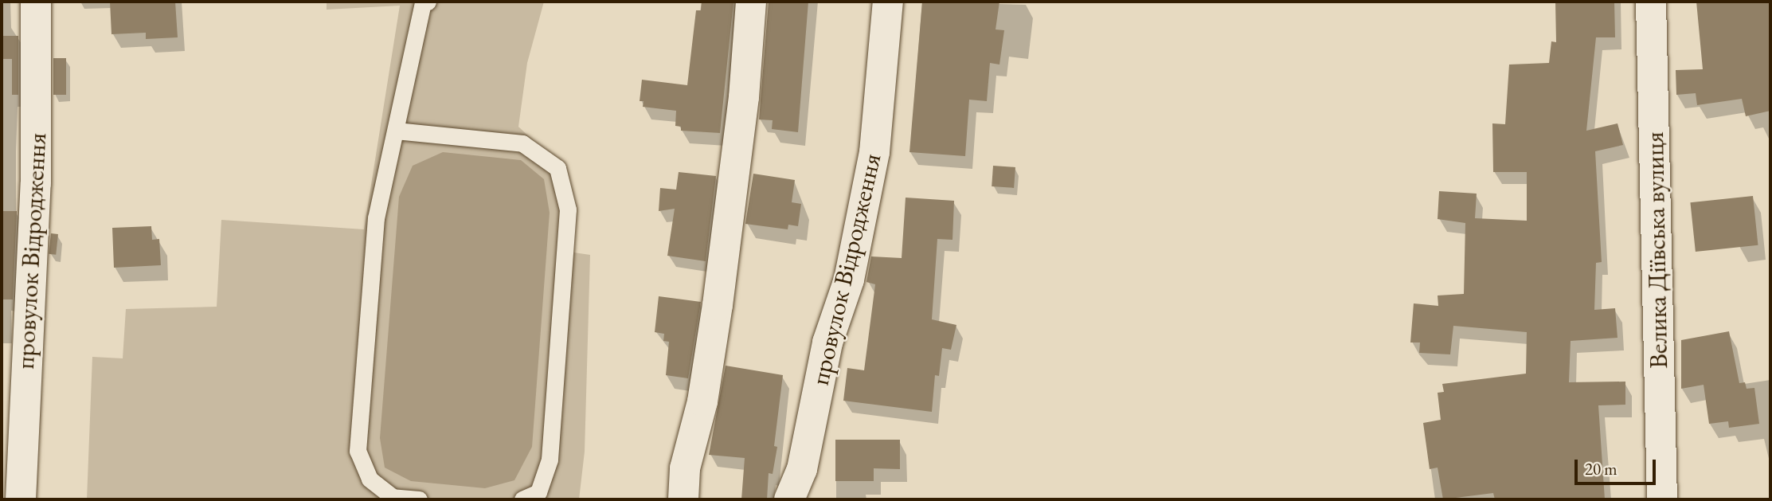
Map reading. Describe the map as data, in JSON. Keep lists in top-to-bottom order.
{
  "streets": {
    "street": ["Велика Діївська вулиця", "провулок Відродження"]
  },
  "scale_bar": "20 m"
}
